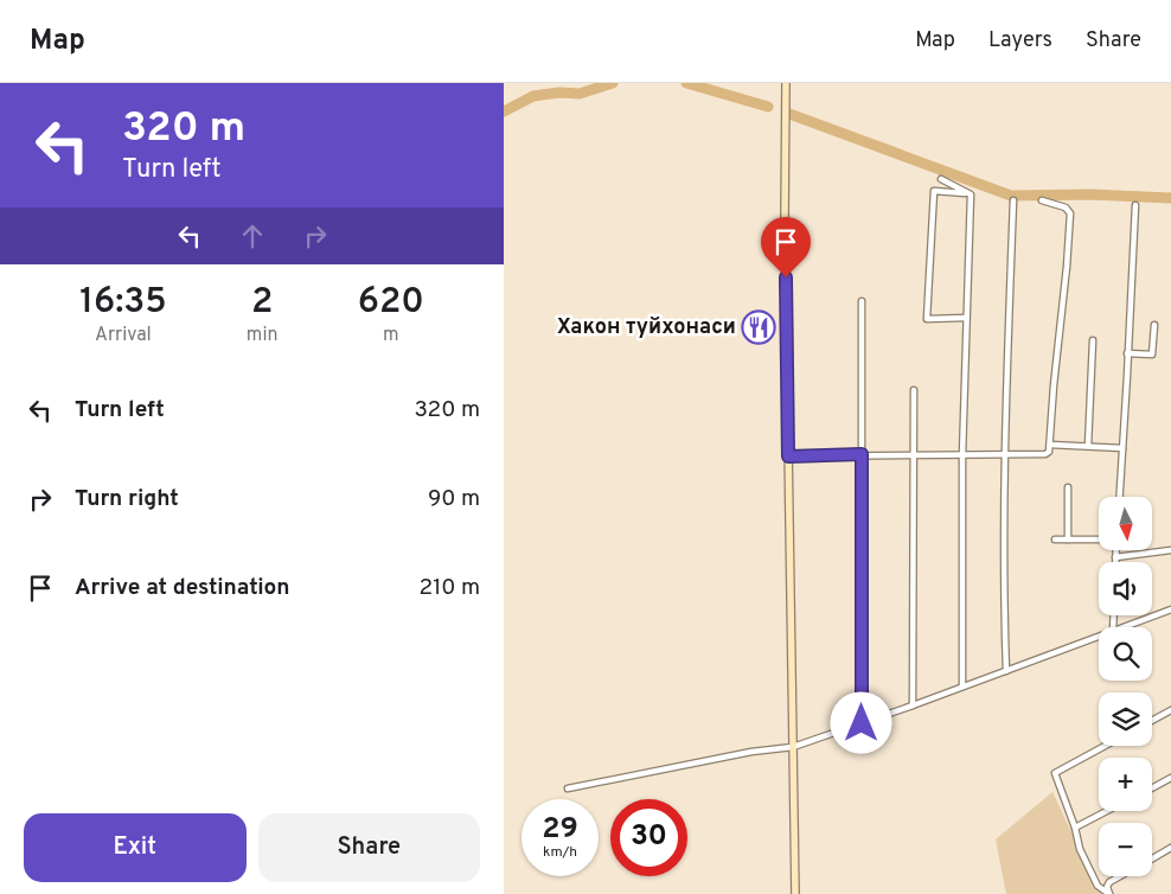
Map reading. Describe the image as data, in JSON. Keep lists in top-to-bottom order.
{
  "places": {
    "restaurant": ["Хакон туйхонаси"]
  },
  "north": "bottom",
  "page": {
    "header": "Map",
    "nav": ["Map", "Layers", "Share"],
    "turn": ["320 m", "Turn left"],
    "eta": [
      "16:35",
      "Arrival",
      "2",
      "min",
      "620",
      "m"
    ],
    "list": [
      {
        "name": "Turn left",
        "value": "320 m"
      },
      {
        "name": "Turn right",
        "value": "90 m"
      },
      {
        "name": "Arrive at destination",
        "value": "210 m"
      }
    ],
    "map_buttons": ["+", "−"],
    "speed": "29 km/h",
    "limit": "30",
    "buttons": ["Exit", "Share"]
  }
}
